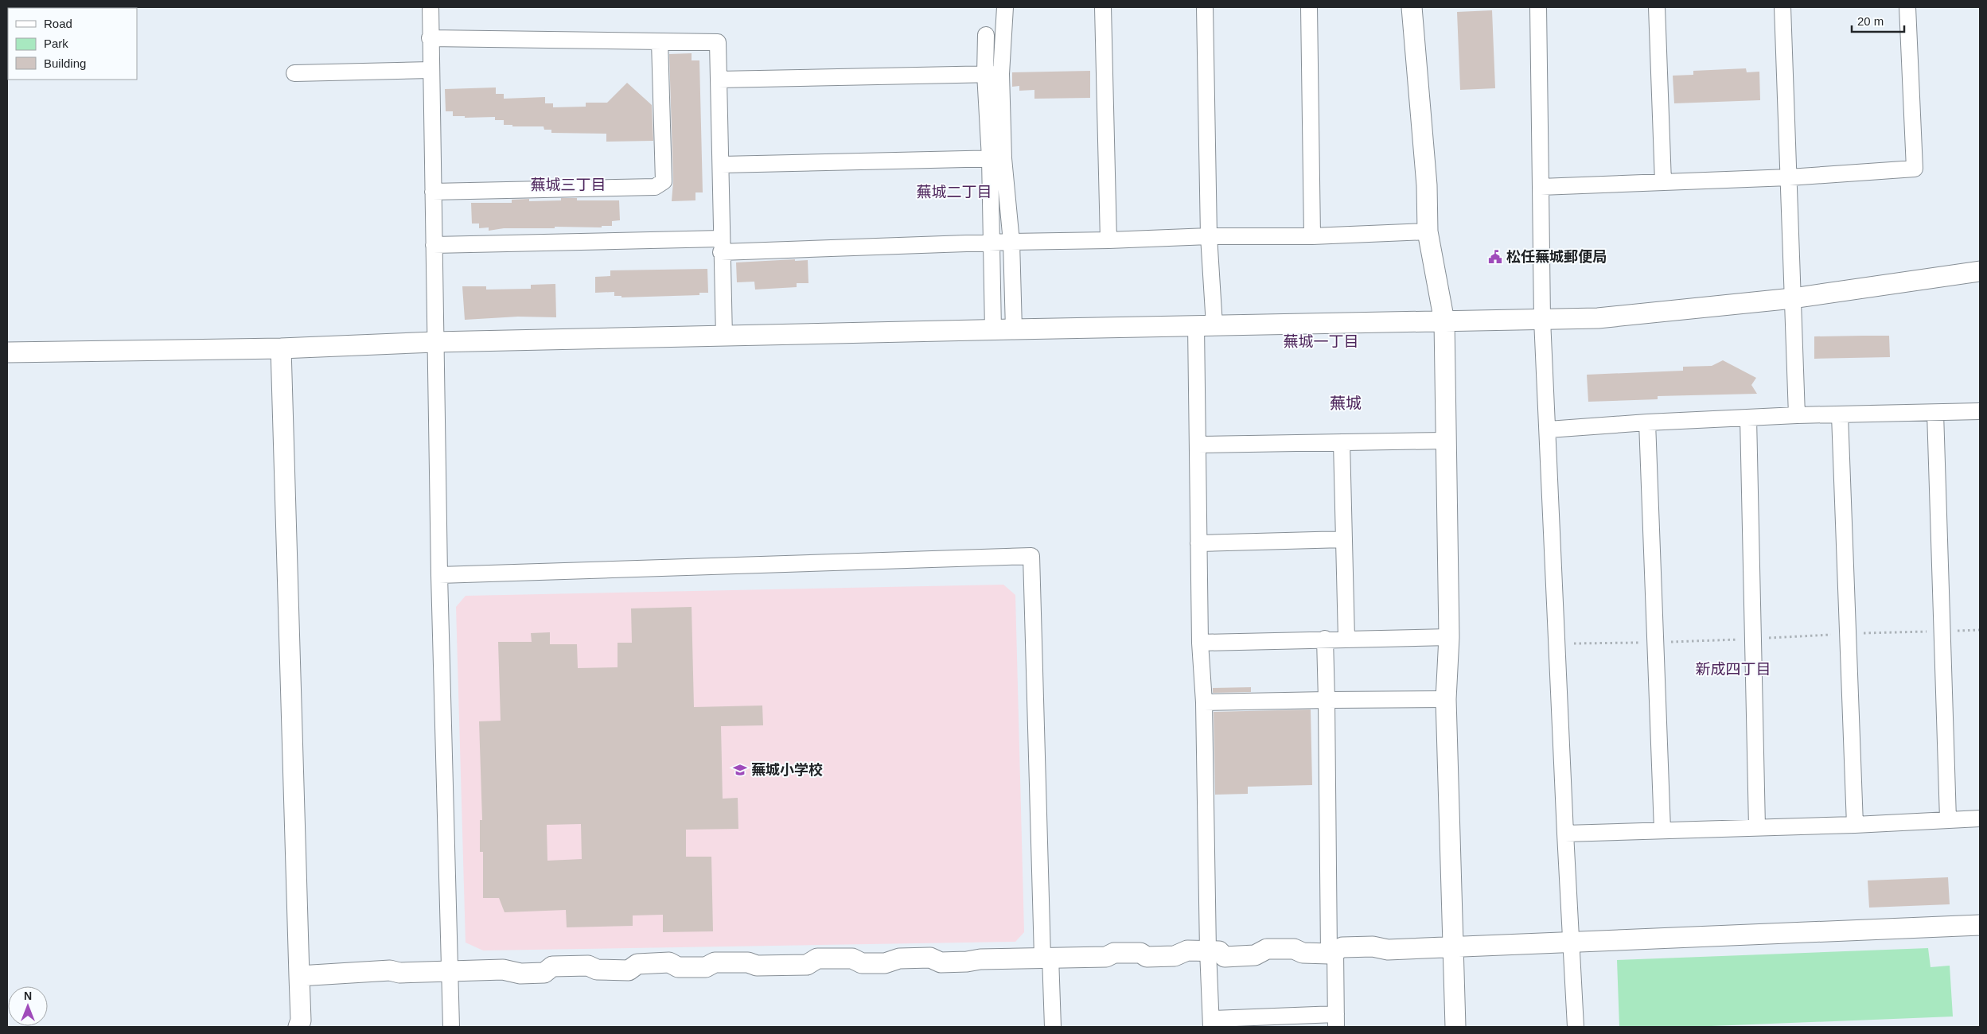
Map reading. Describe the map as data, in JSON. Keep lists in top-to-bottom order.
{
  "districts": [
    "蕪城三丁目",
    "蕪城二丁目",
    "蕪城一丁目",
    "蕪城",
    "新成四丁目"
  ],
  "places": {
    "public building": ["松任蕪城郵便局"],
    "school or university": ["蕪城小学校"]
  },
  "legend": ["Road", "Park", "Building"],
  "scale_bar": "20 m",
  "north": "top"
}
